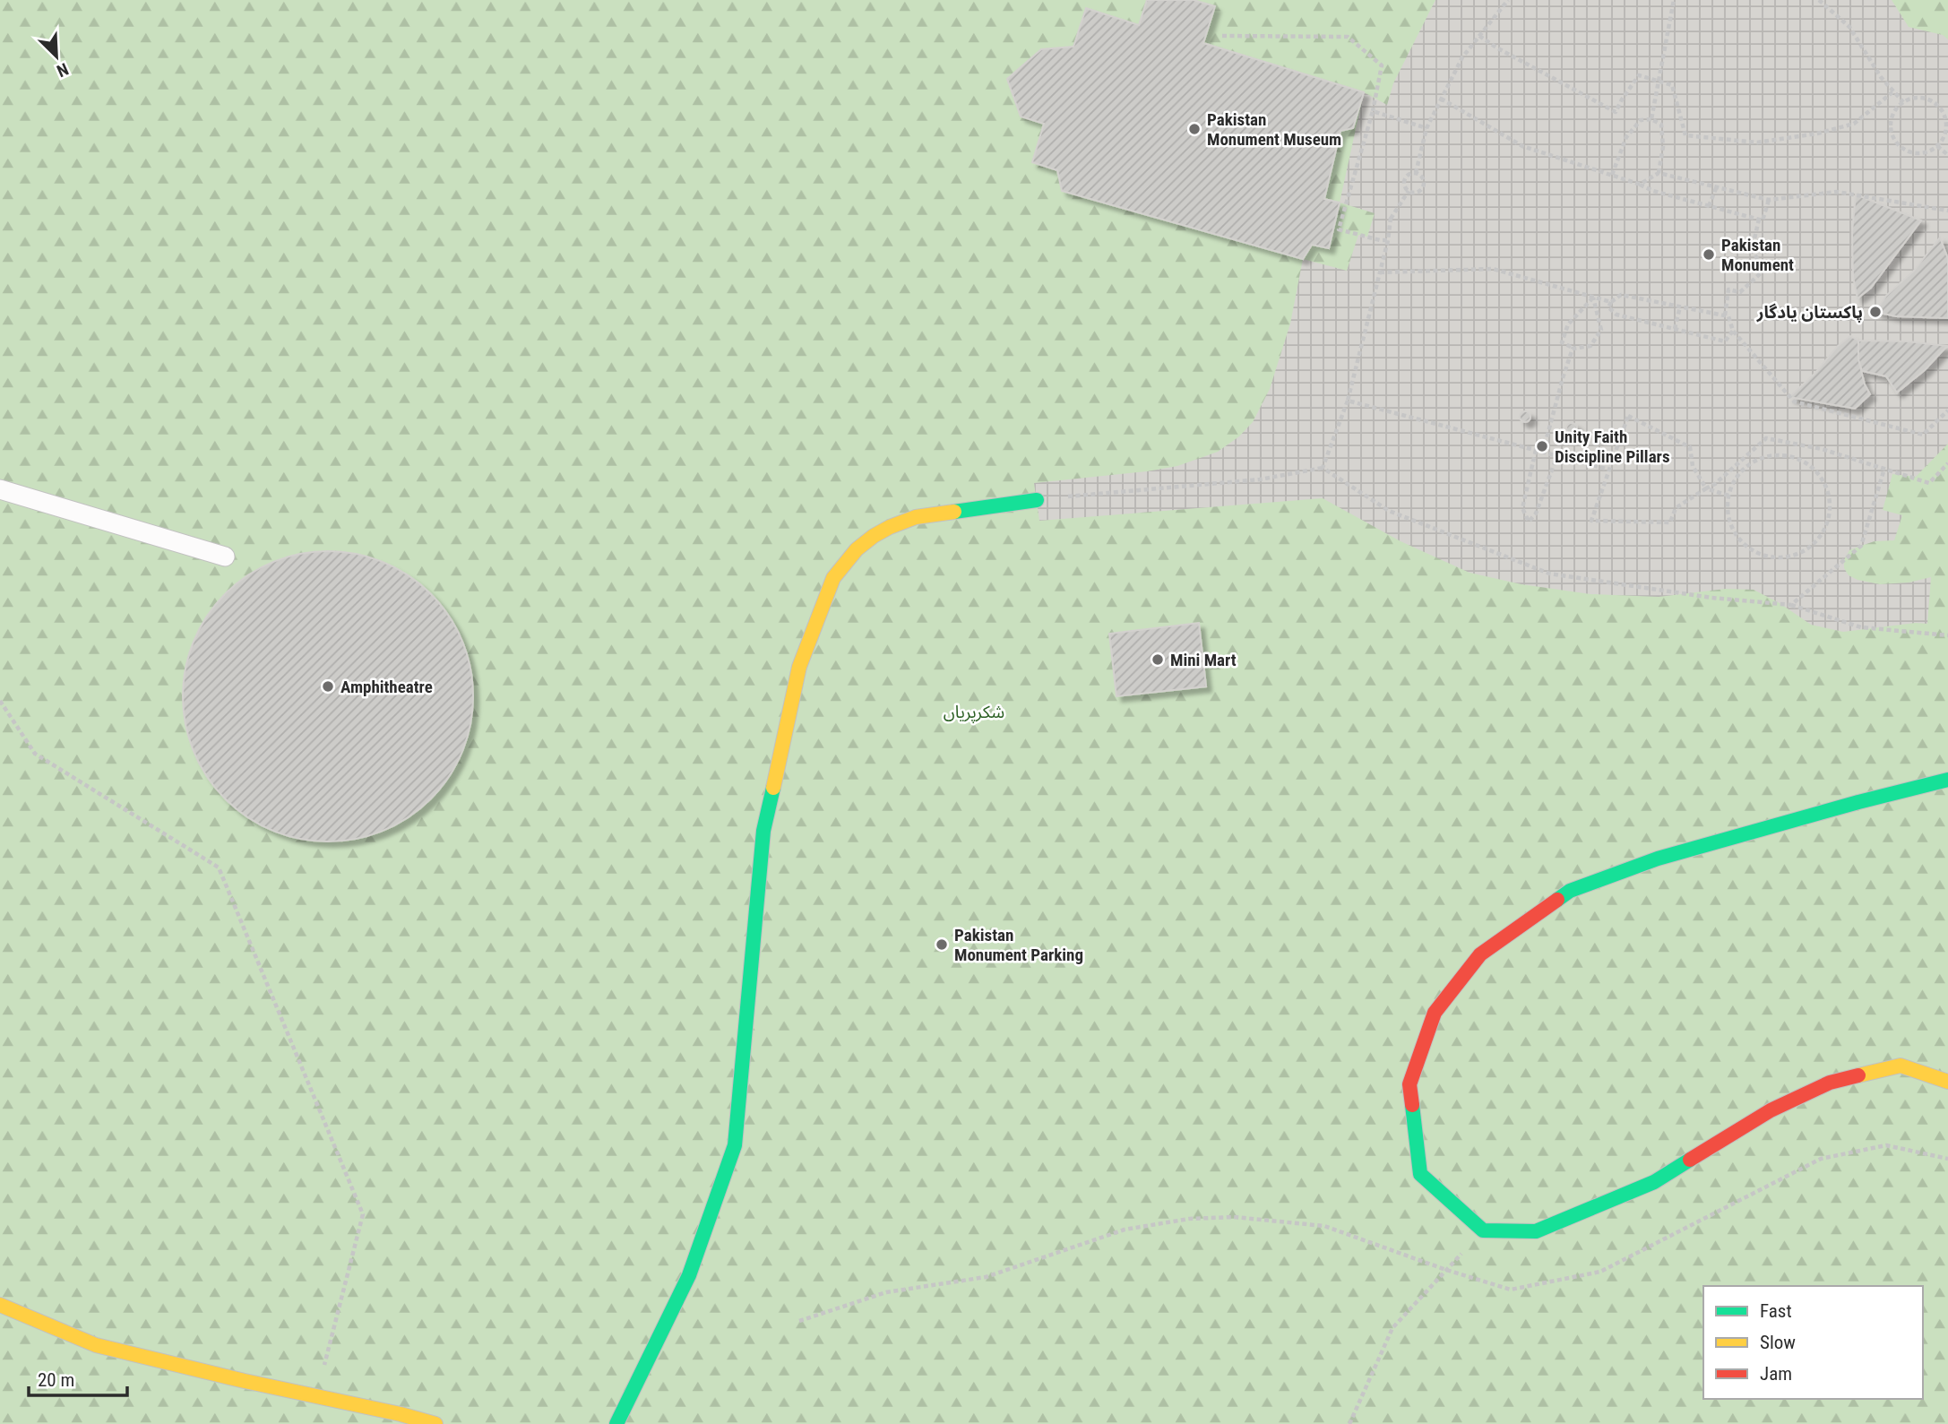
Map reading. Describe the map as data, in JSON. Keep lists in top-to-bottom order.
{
  "parks": ["شکرپریاں"],
  "places": [
    "Pakistan Monument Museum",
    "Pakistan Monument",
    "پاکستان یادگار",
    "Unity Faith Discipline Pillars",
    "Mini Mart",
    "Amphitheatre",
    "Pakistan Monument Parking"
  ],
  "legend": ["Fast", "Slow", "Jam"],
  "scale_bar": "20 m",
  "north": "bottom right"
}
